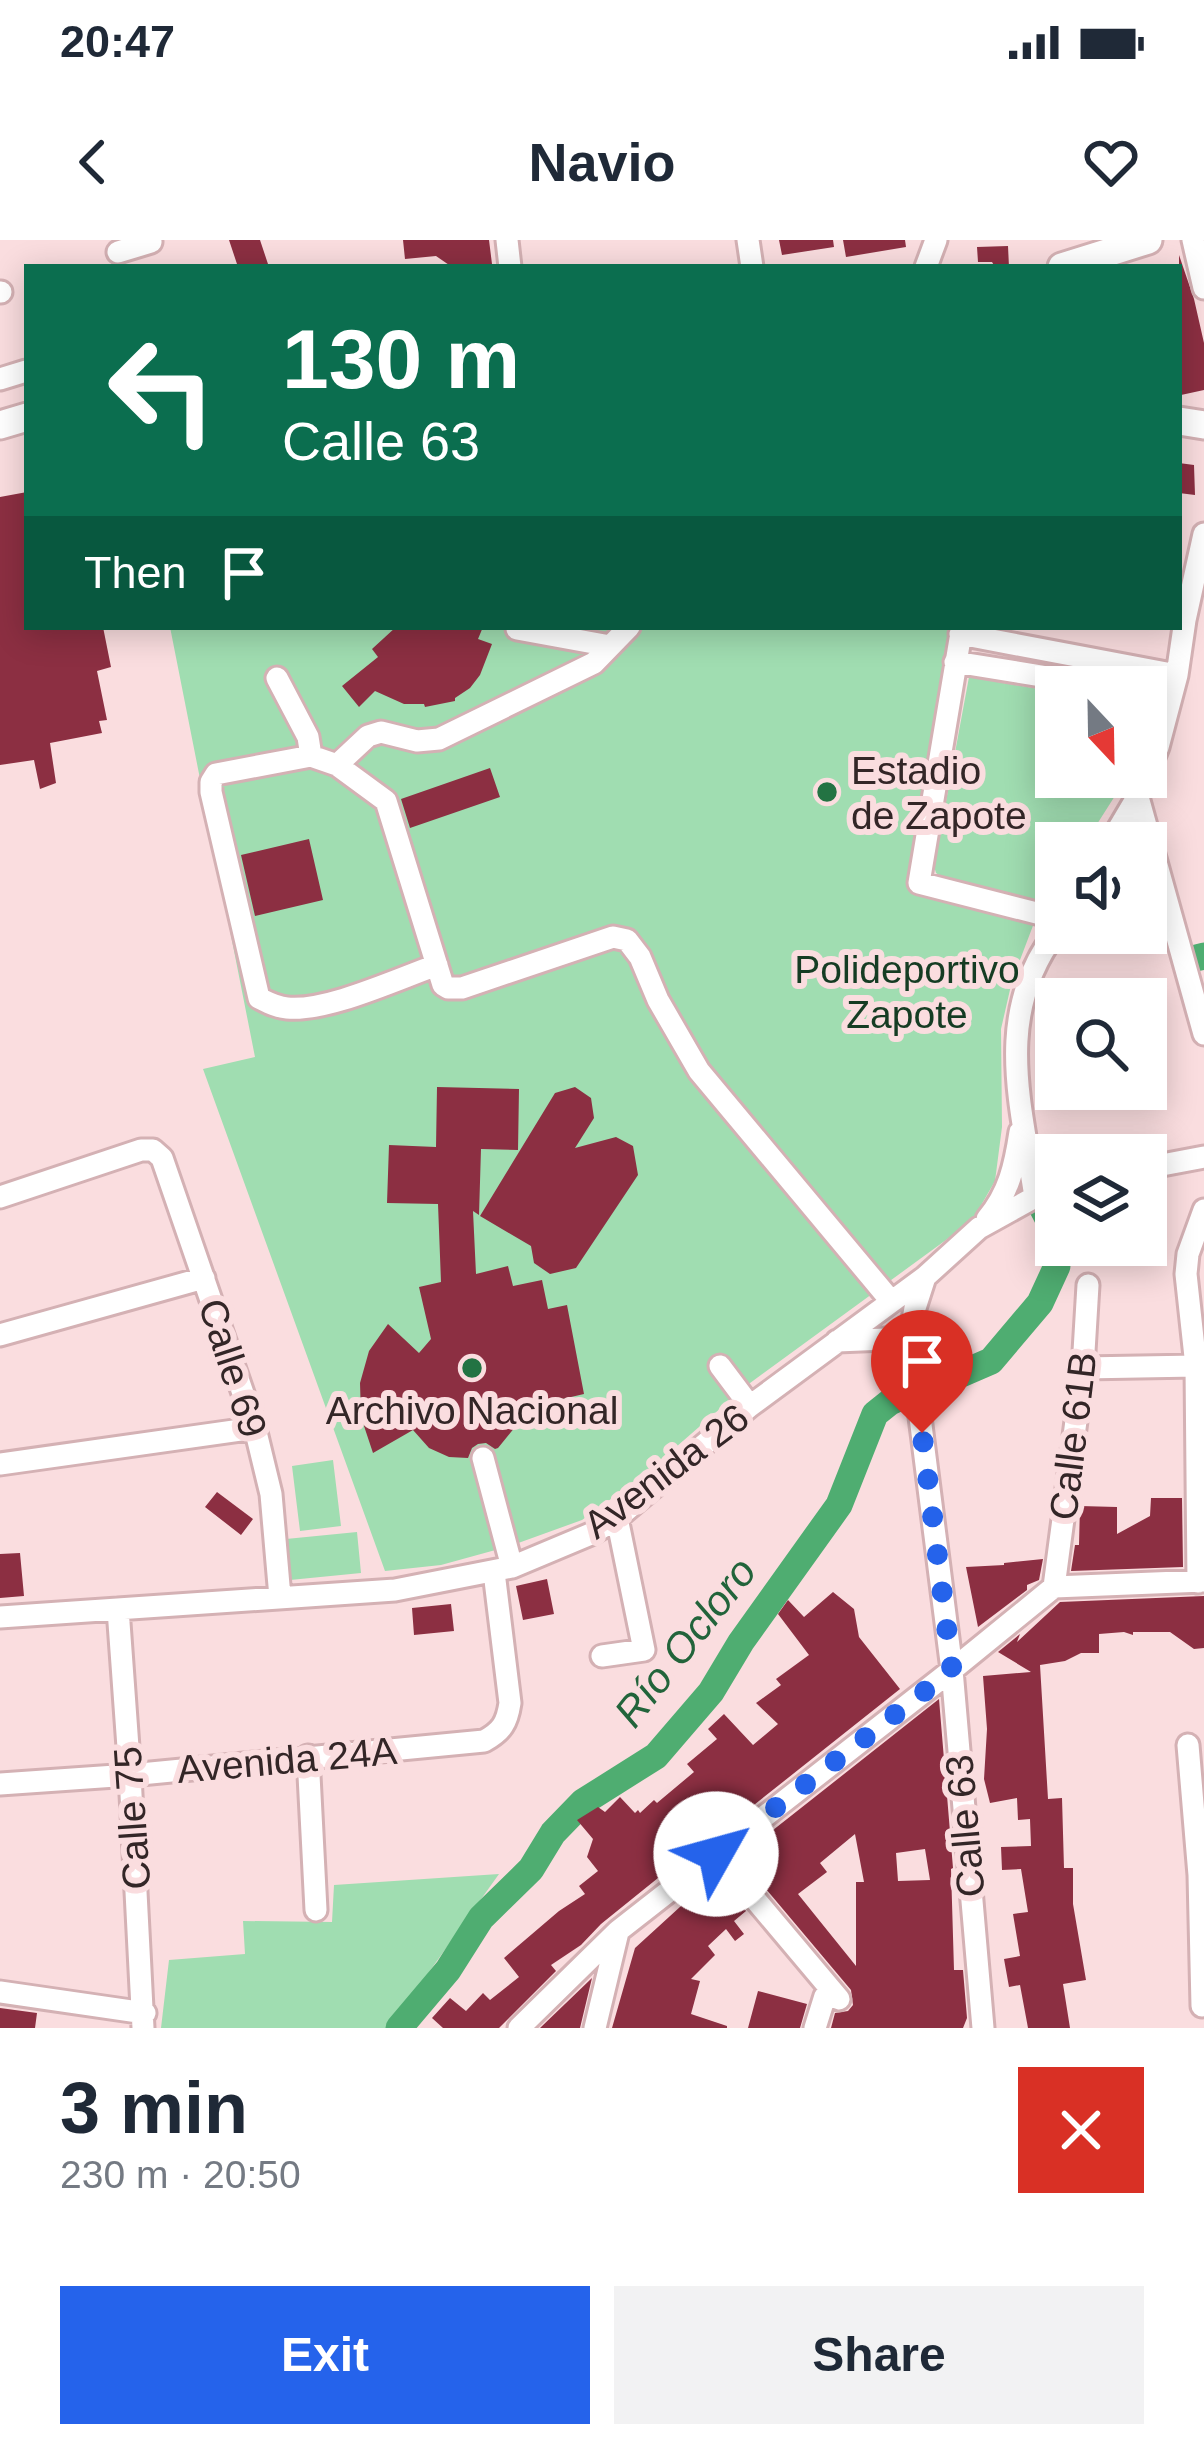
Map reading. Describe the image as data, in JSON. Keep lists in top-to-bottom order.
{
  "streets": {
    "street": [
      "Calle 69",
      "Calle 61B",
      "Avenida 26",
      "Avenida 24A",
      "Calle 75",
      "Calle 63"
    ]
  },
  "crossings": [
    ["Calle 69", "Avenida 26"],
    ["Avenida 26", "Avenida 24A"],
    ["Avenida 26", "Calle 75"],
    ["Avenida 26", "Calle 63"],
    ["Avenida 24A", "Calle 75"]
  ],
  "water": ["Río Ocloro"],
  "parks": ["Polideportivo Zapote"],
  "places": ["Estadio de Zapote", "Archivo Nacional"],
  "north": "bottom",
  "page": {
    "status": "20:47",
    "header": "Navio",
    "turn": ["130 m", "Calle 63"],
    "then": "Then",
    "heading": ["3 min", "230 m · 20:50"],
    "buttons": ["Exit", "Share"]
  }
}
